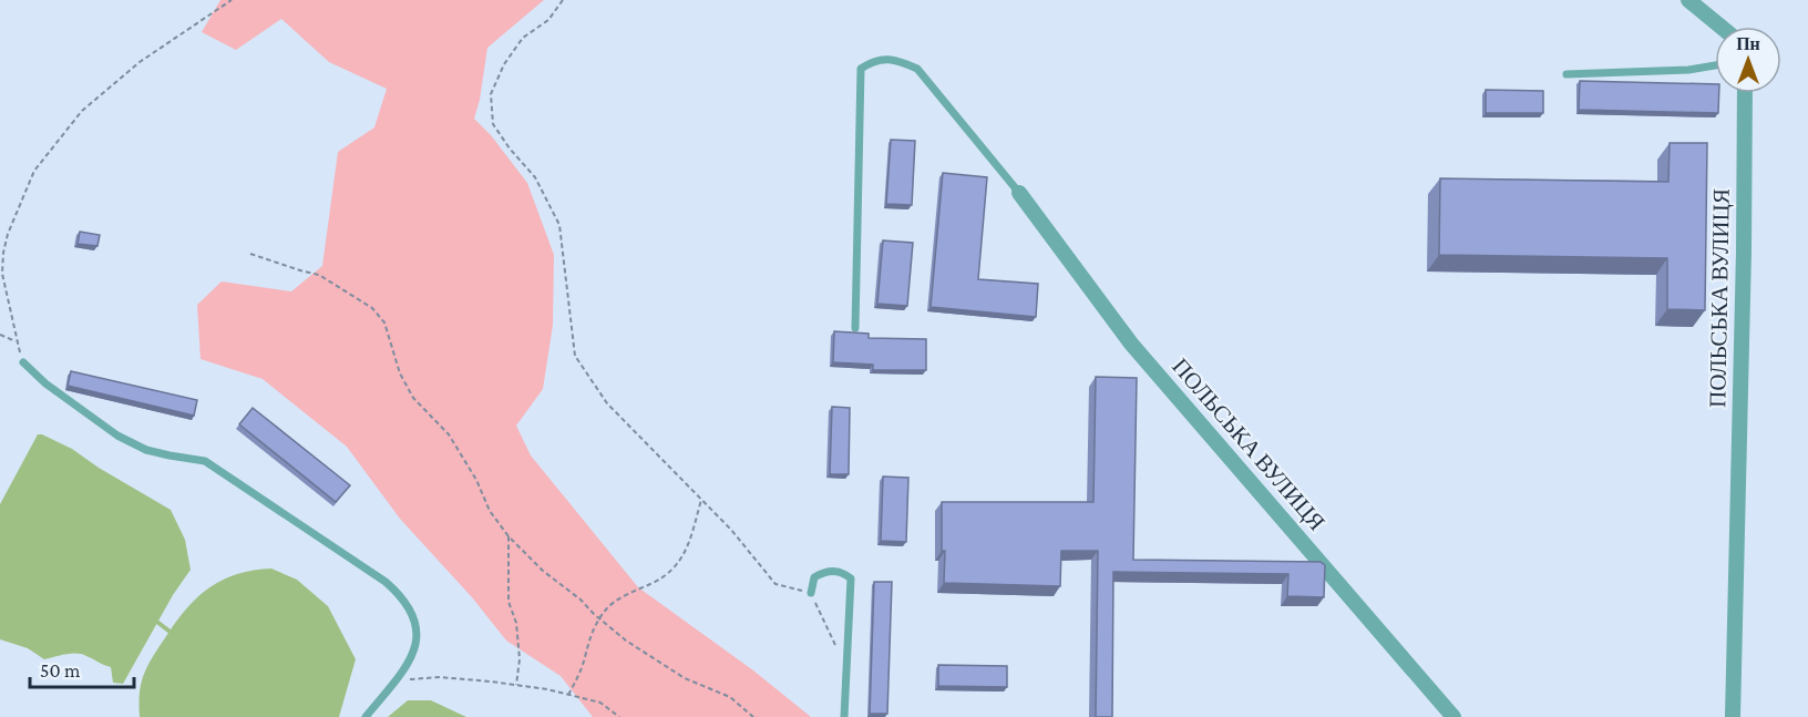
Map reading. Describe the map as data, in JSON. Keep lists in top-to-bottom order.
{
  "streets": {
    "street": ["ПОЛЬСЬКА ВУЛИЦЯ"]
  },
  "scale_bar": "50 m",
  "north": "top"
}
